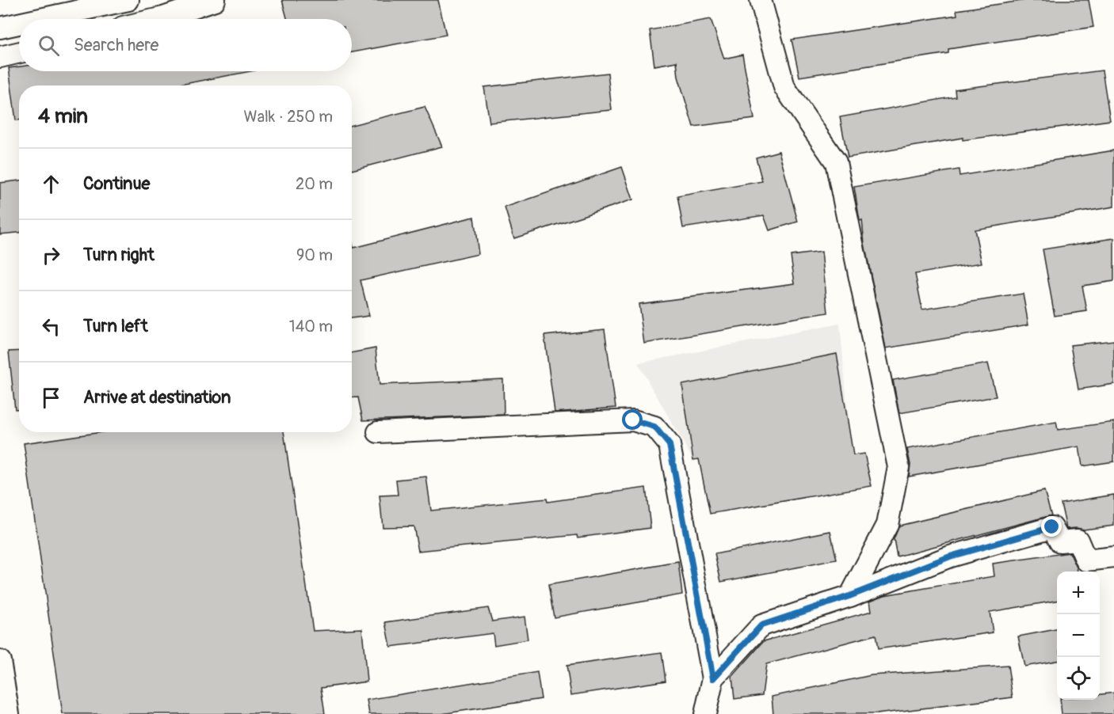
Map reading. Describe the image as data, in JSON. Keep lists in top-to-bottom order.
{
  "page": {
    "search": "Search here",
    "heading": ["4 min", "Walk · 250 m"],
    "list": [
      ["Continue", "20 m"],
      ["Turn right", "90 m"],
      ["Turn left", "140 m"],
      "Arrive at destination"
    ],
    "map_buttons": ["+", "−"]
  }
}
